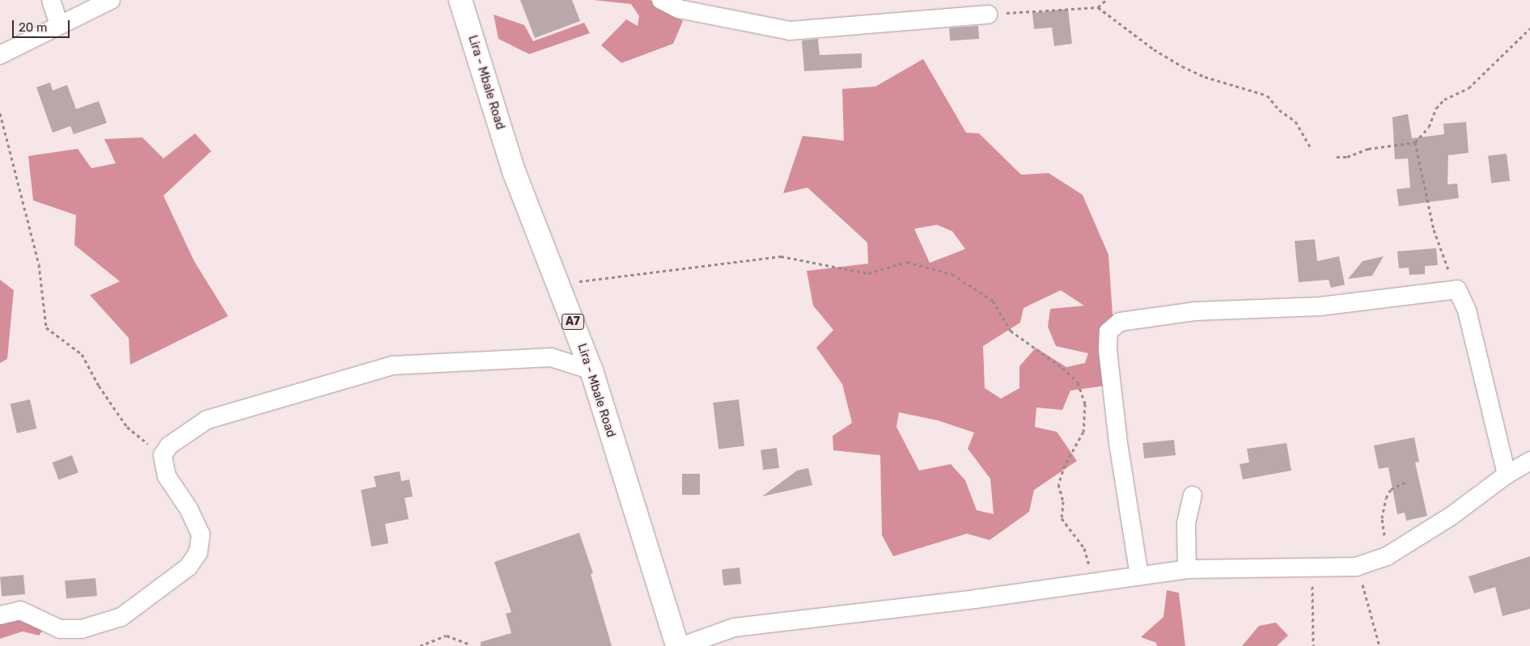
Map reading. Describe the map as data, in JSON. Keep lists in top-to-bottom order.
{
  "streets": {
    "main road": ["Lira - Mbale Road", "A7"]
  },
  "scale_bar": "20 m"
}
